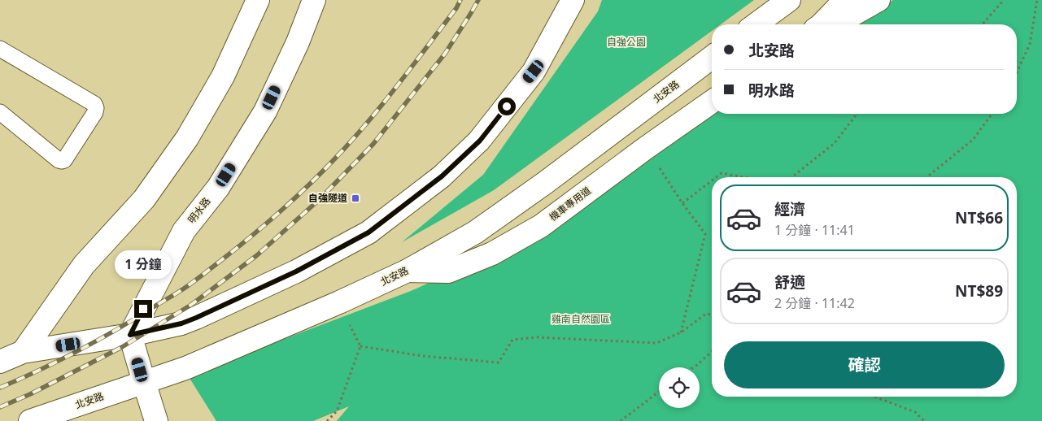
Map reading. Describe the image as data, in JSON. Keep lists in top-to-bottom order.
{
  "streets": {
    "main road": ["北安路", "機車專用道", "明水路"]
  },
  "crossings": [
    ["北安路", "機車專用道"]
  ],
  "parks": ["自強公園", "雞南自然園區"],
  "places": {
    "transit": ["自強隧道"]
  },
  "page": {
    "banner": ["北安路", "明水路"],
    "list": [
      {
        "name": "經濟",
        "note": "1 分鐘 · 11:41",
        "value": "NT$66"
      },
      {
        "name": "舒適",
        "note": "2 分鐘 · 11:42",
        "value": "NT$89"
      }
    ],
    "bubble": "1 分鐘",
    "buttons": "確認"
  }
}
